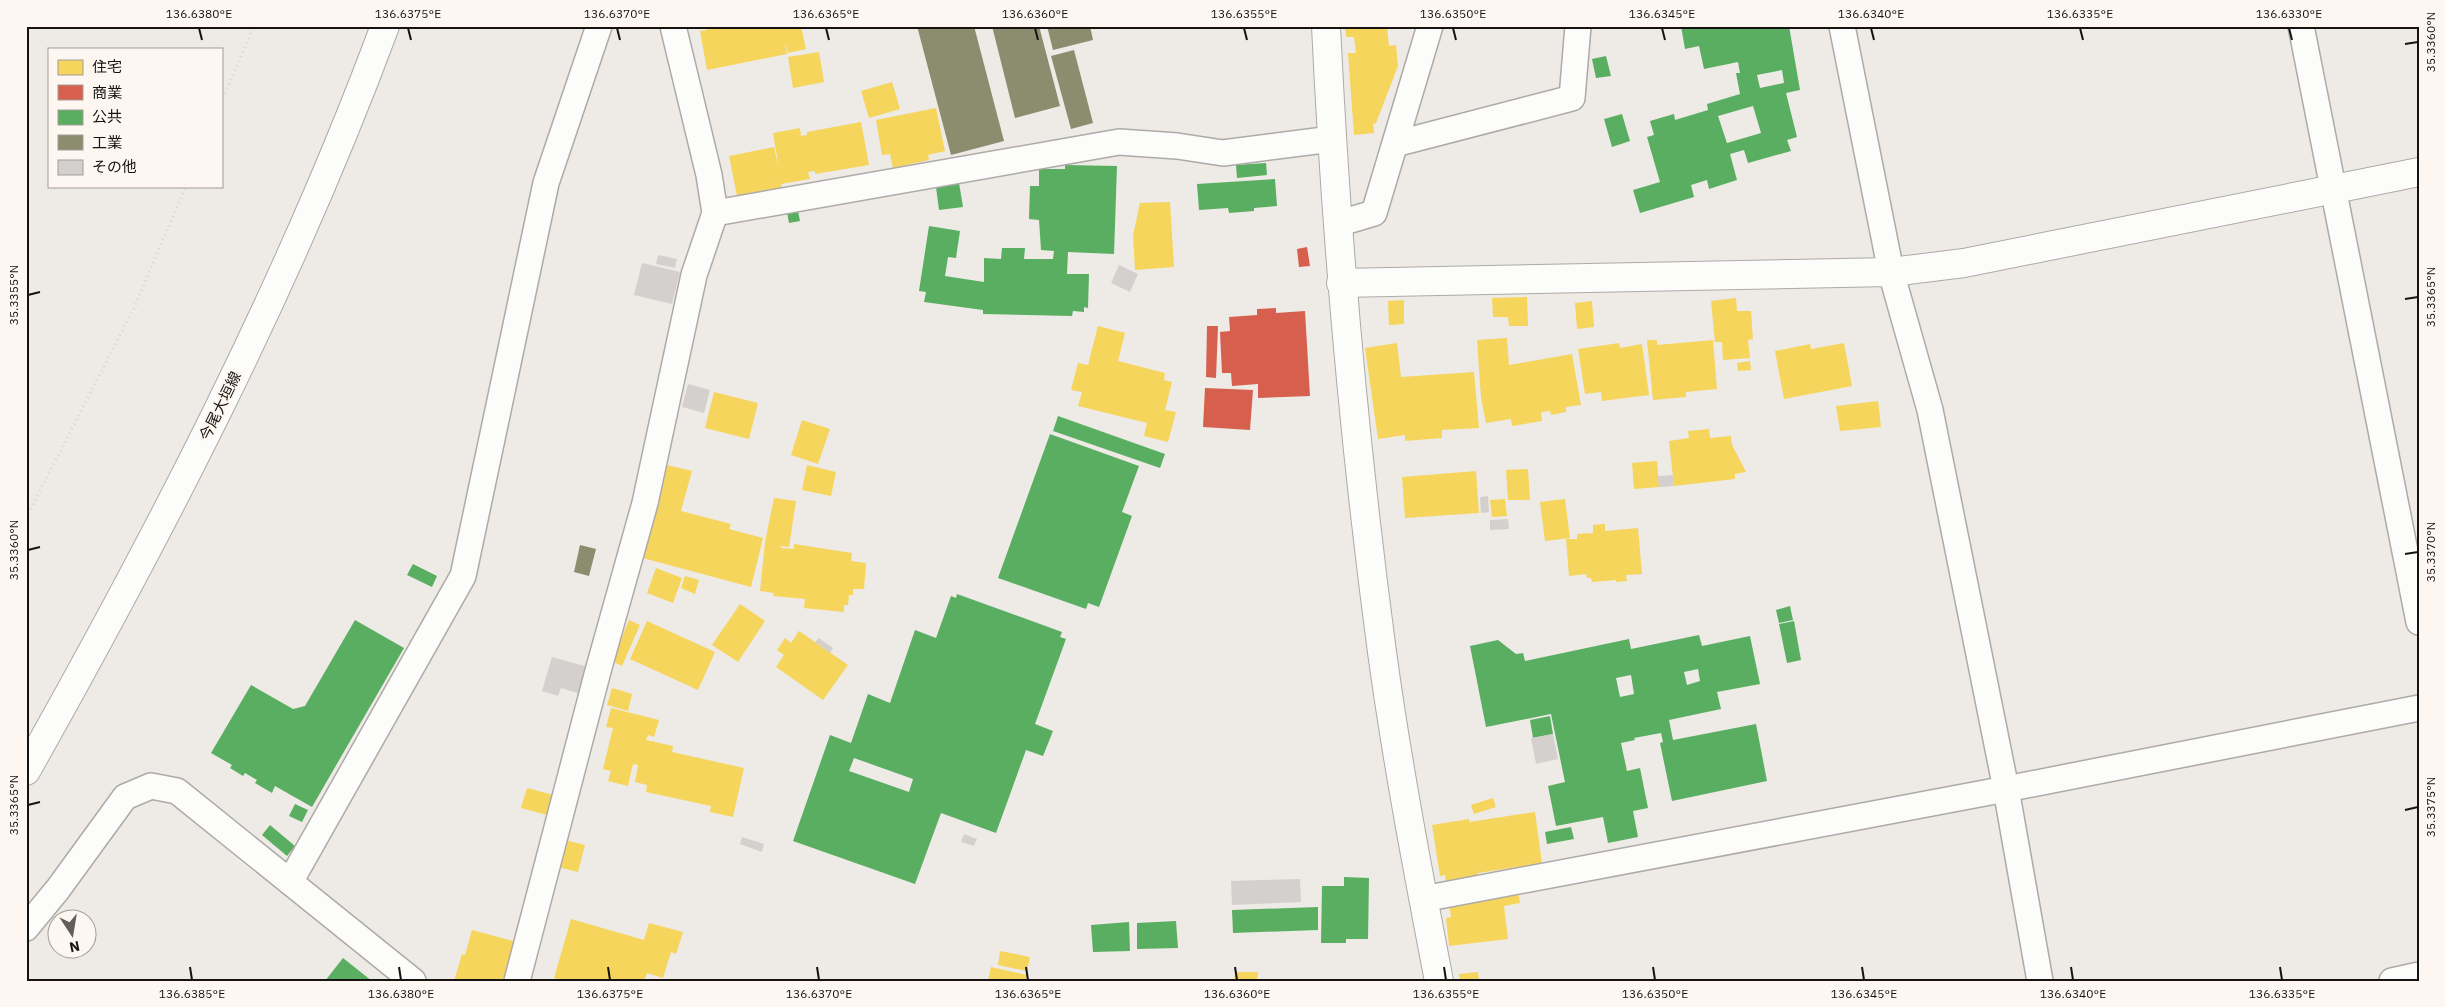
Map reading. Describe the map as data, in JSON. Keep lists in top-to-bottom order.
{
  "streets": {
    "street": ["今尾大垣線"]
  },
  "legend": [
    "住宅",
    "商業",
    "公共",
    "工業",
    "その他"
  ],
  "north": "bottom",
  "coordinates": [
    "136.6380°E",
    "136.6375°E",
    "136.6370°E",
    "136.6365°E",
    "136.6360°E",
    "136.6355°E",
    "136.6350°E",
    "136.6345°E",
    "136.6340°E",
    "136.6335°E",
    "136.6330°E",
    "35.3360°N",
    "35.3355°N",
    "35.3365°N",
    "35.3370°N",
    "35.3375°N",
    "136.6385°E"
  ]
}
